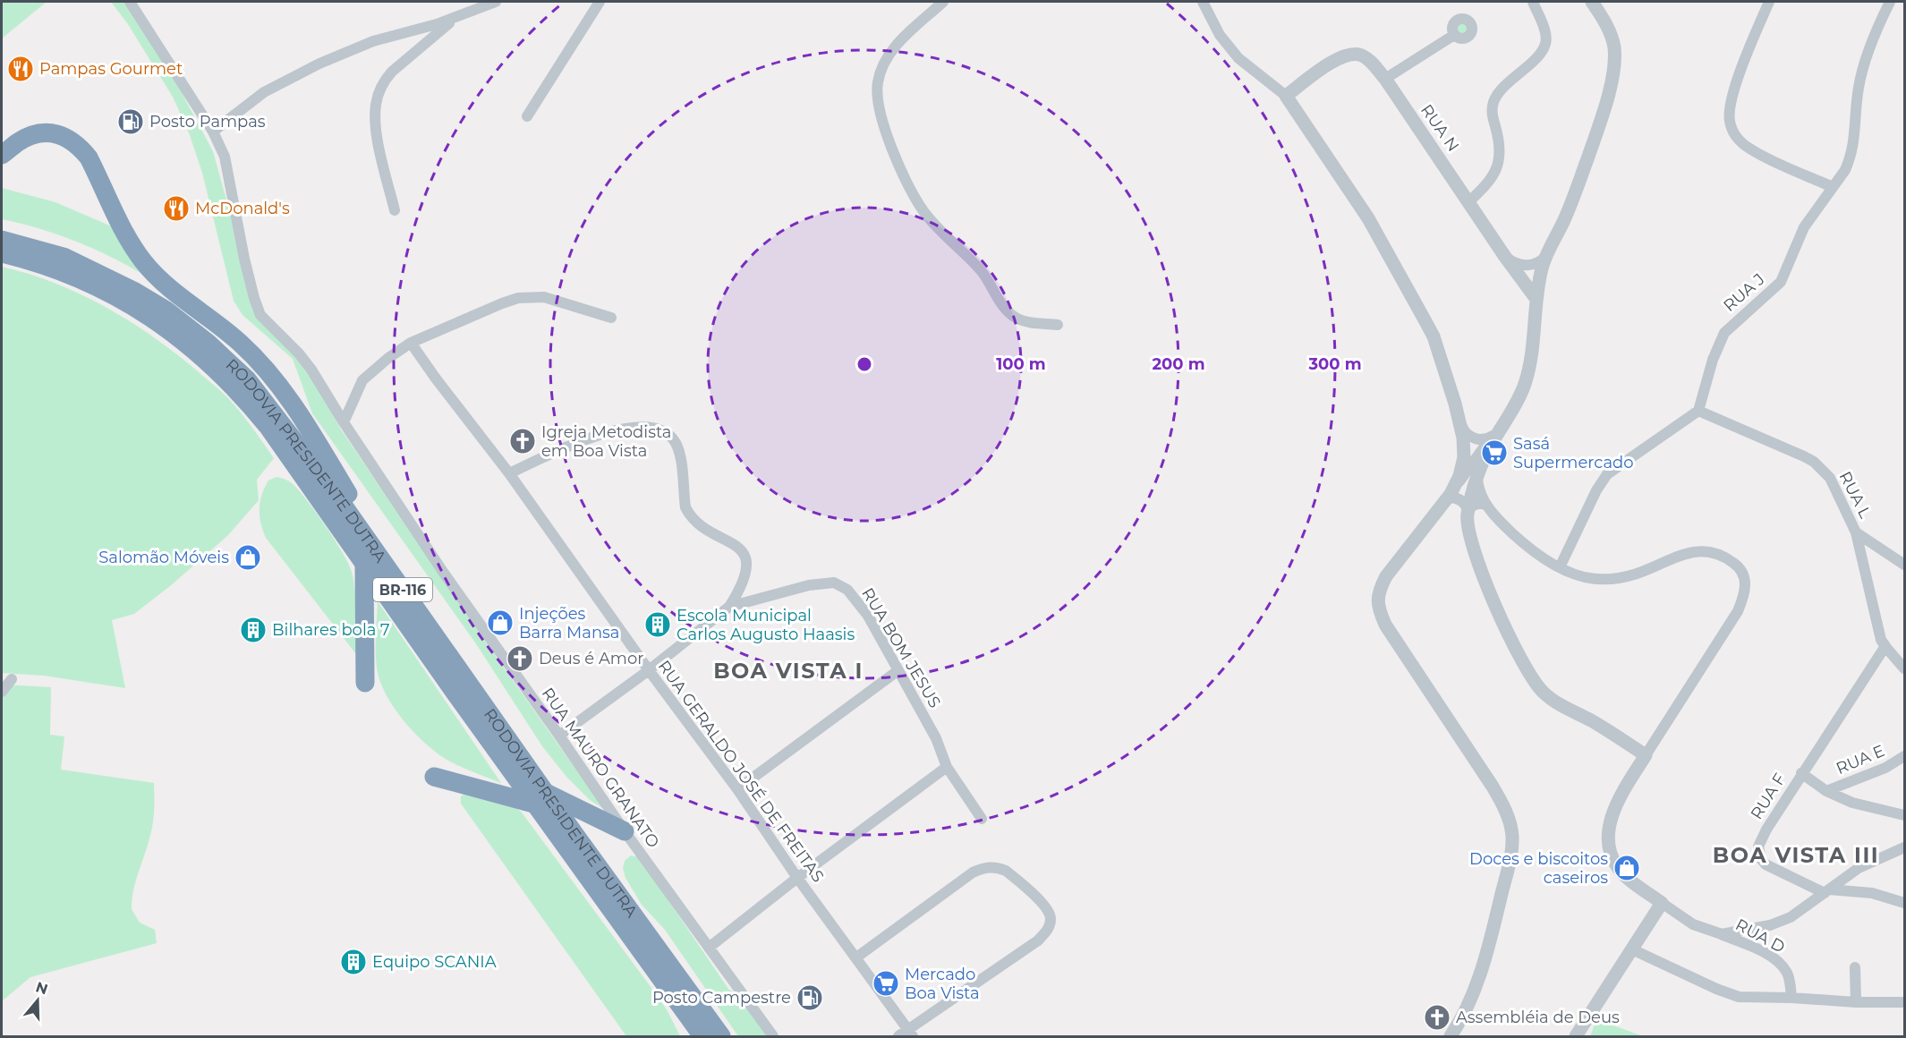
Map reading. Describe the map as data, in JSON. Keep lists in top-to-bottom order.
{
  "streets": {
    "highway": ["RODOVIA PRESIDENTE DUTRA", "BR-116"],
    "street": [
      "RUA N",
      "RUA J",
      "RUA L",
      "RUA BOM JESUS",
      "RUA E",
      "RUA MAURO GRANATO",
      "RUA GERALDO JOSÉ DE FREITAS",
      "RUA F",
      "RUA D"
    ]
  },
  "crossings": [
    ["RUA J", "RUA L"],
    ["RUA BOM JESUS", "RUA MAURO GRANATO"],
    ["RUA BOM JESUS", "RUA GERALDO JOSÉ DE FREITAS"],
    ["RUA E", "RUA F"]
  ],
  "districts": ["BOA VISTA I", "BOA VISTA III"],
  "places": {
    "restaurant": ["Pampas Gourmet", "McDonald's"],
    "fuel station": ["Posto Pampas", "Posto Campestre"],
    "church": ["Igreja Metodista em Boa Vista", "Deus é Amor", "Assembléia de Deus"],
    "supermarket": ["Sasá Supermercado", "Mercado Boa Vista"],
    "shop": ["Salomão Móveis", "Injeções Barra Mansa", "Doces e biscoitos caseiros"],
    "building": ["Escola Municipal Carlos Augusto Haasis", "Bilhares bola 7", "Equipo SCANIA"]
  },
  "north": "top",
  "rings": ["100 m", "200 m", "300 m"]
}
